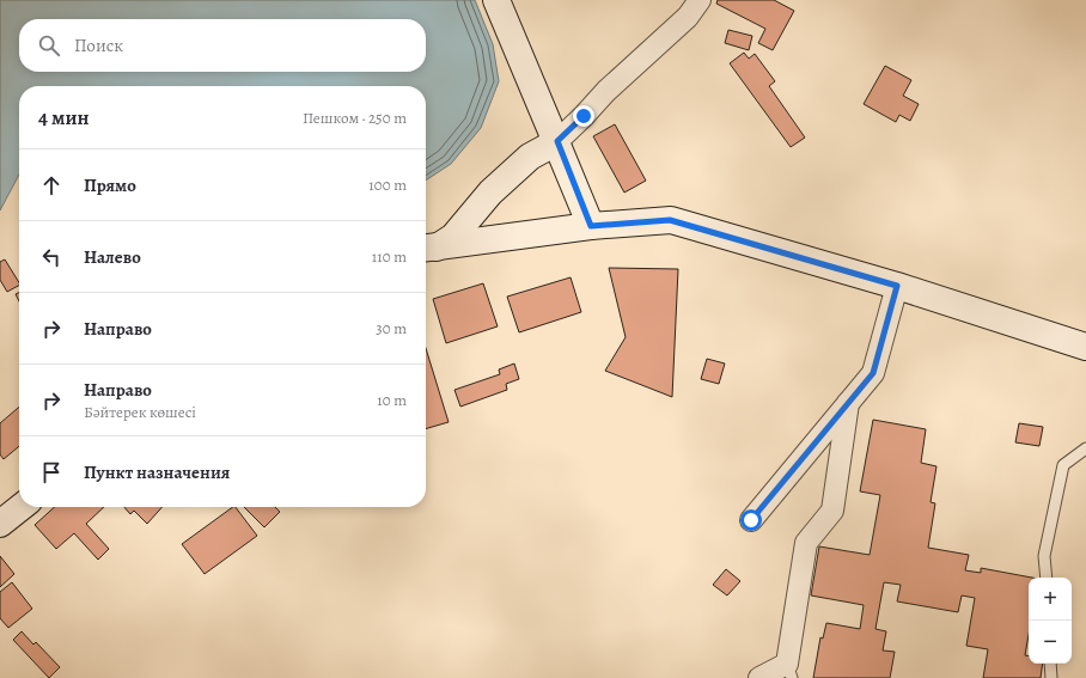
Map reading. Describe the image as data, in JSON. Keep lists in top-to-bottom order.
{
  "page": {
    "search": "Поиск",
    "heading": ["4 мин", "Пешком · 250 m"],
    "list": [
      ["Прямо", "100 m"],
      ["Налево", "110 m"],
      ["Направо", "30 m"],
      ["Направо", "Бәйтерек көшесі", "10 m"],
      "Пункт назначения"
    ],
    "map_buttons": ["+", "−"]
  }
}
